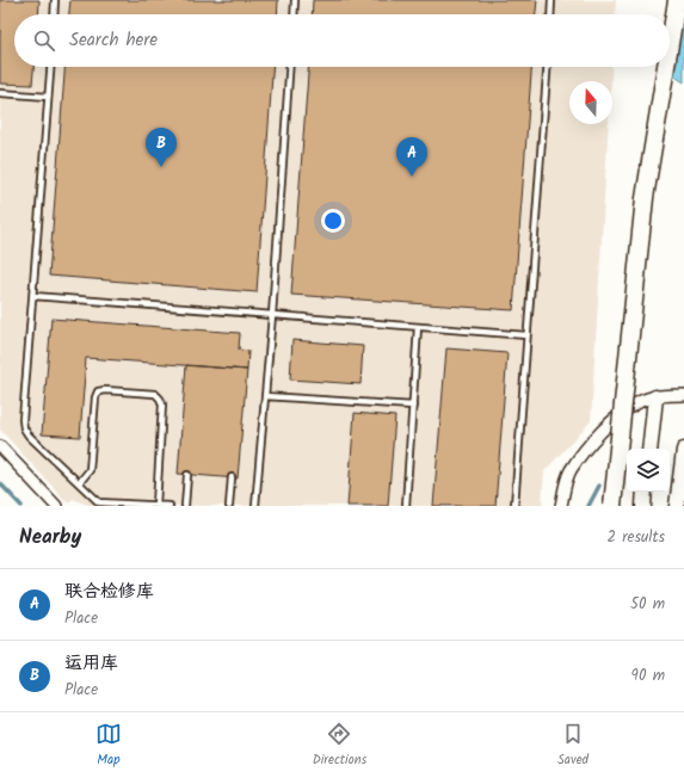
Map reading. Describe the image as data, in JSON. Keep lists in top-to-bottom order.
{
  "north": "top",
  "page": {
    "search": "Search here",
    "pins": ["B", "A"],
    "heading": ["Nearby", "2 results"],
    "list": [
      {
        "mark": "A",
        "name": "联合检修库",
        "note": "Place",
        "value": "50 m"
      },
      {
        "mark": "B",
        "name": "运用库",
        "note": "Place",
        "value": "90 m"
      }
    ],
    "nav": ["Map", "Directions", "Saved"]
  }
}
